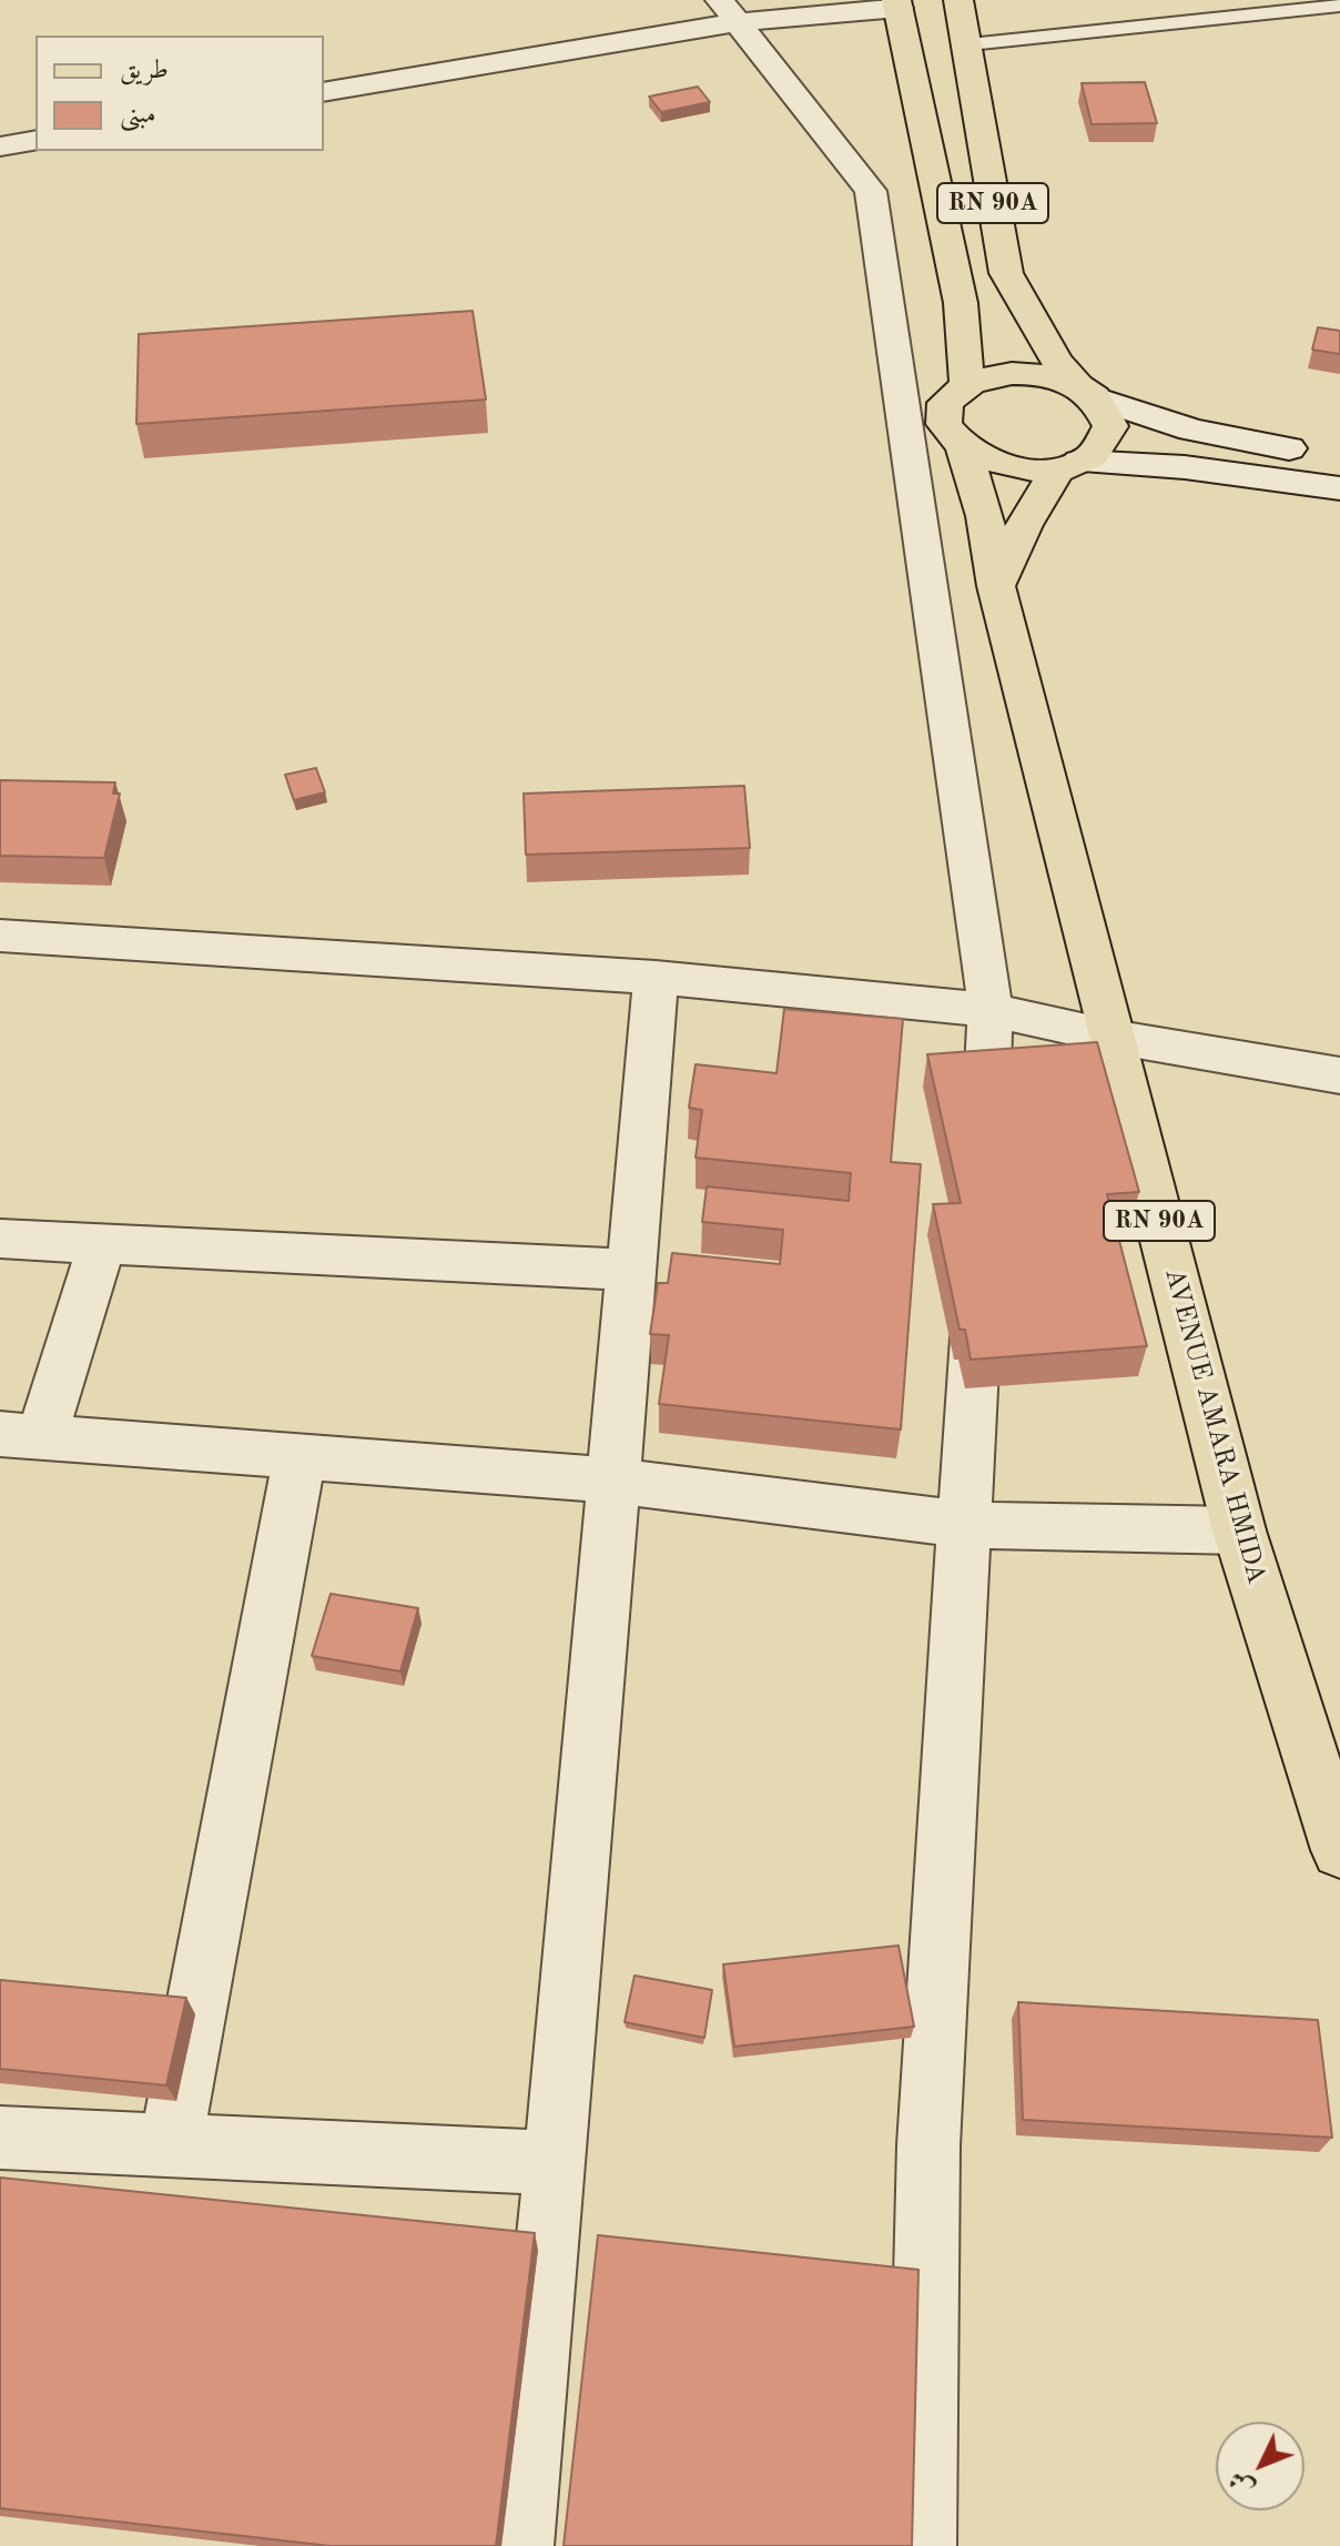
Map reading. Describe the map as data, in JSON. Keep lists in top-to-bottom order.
{
  "streets": {
    "main road": ["RN 90A", "AVENUE AMARA HMIDA"]
  },
  "legend": ["طريق", "مبنى"],
  "north": "bottom left"
}
